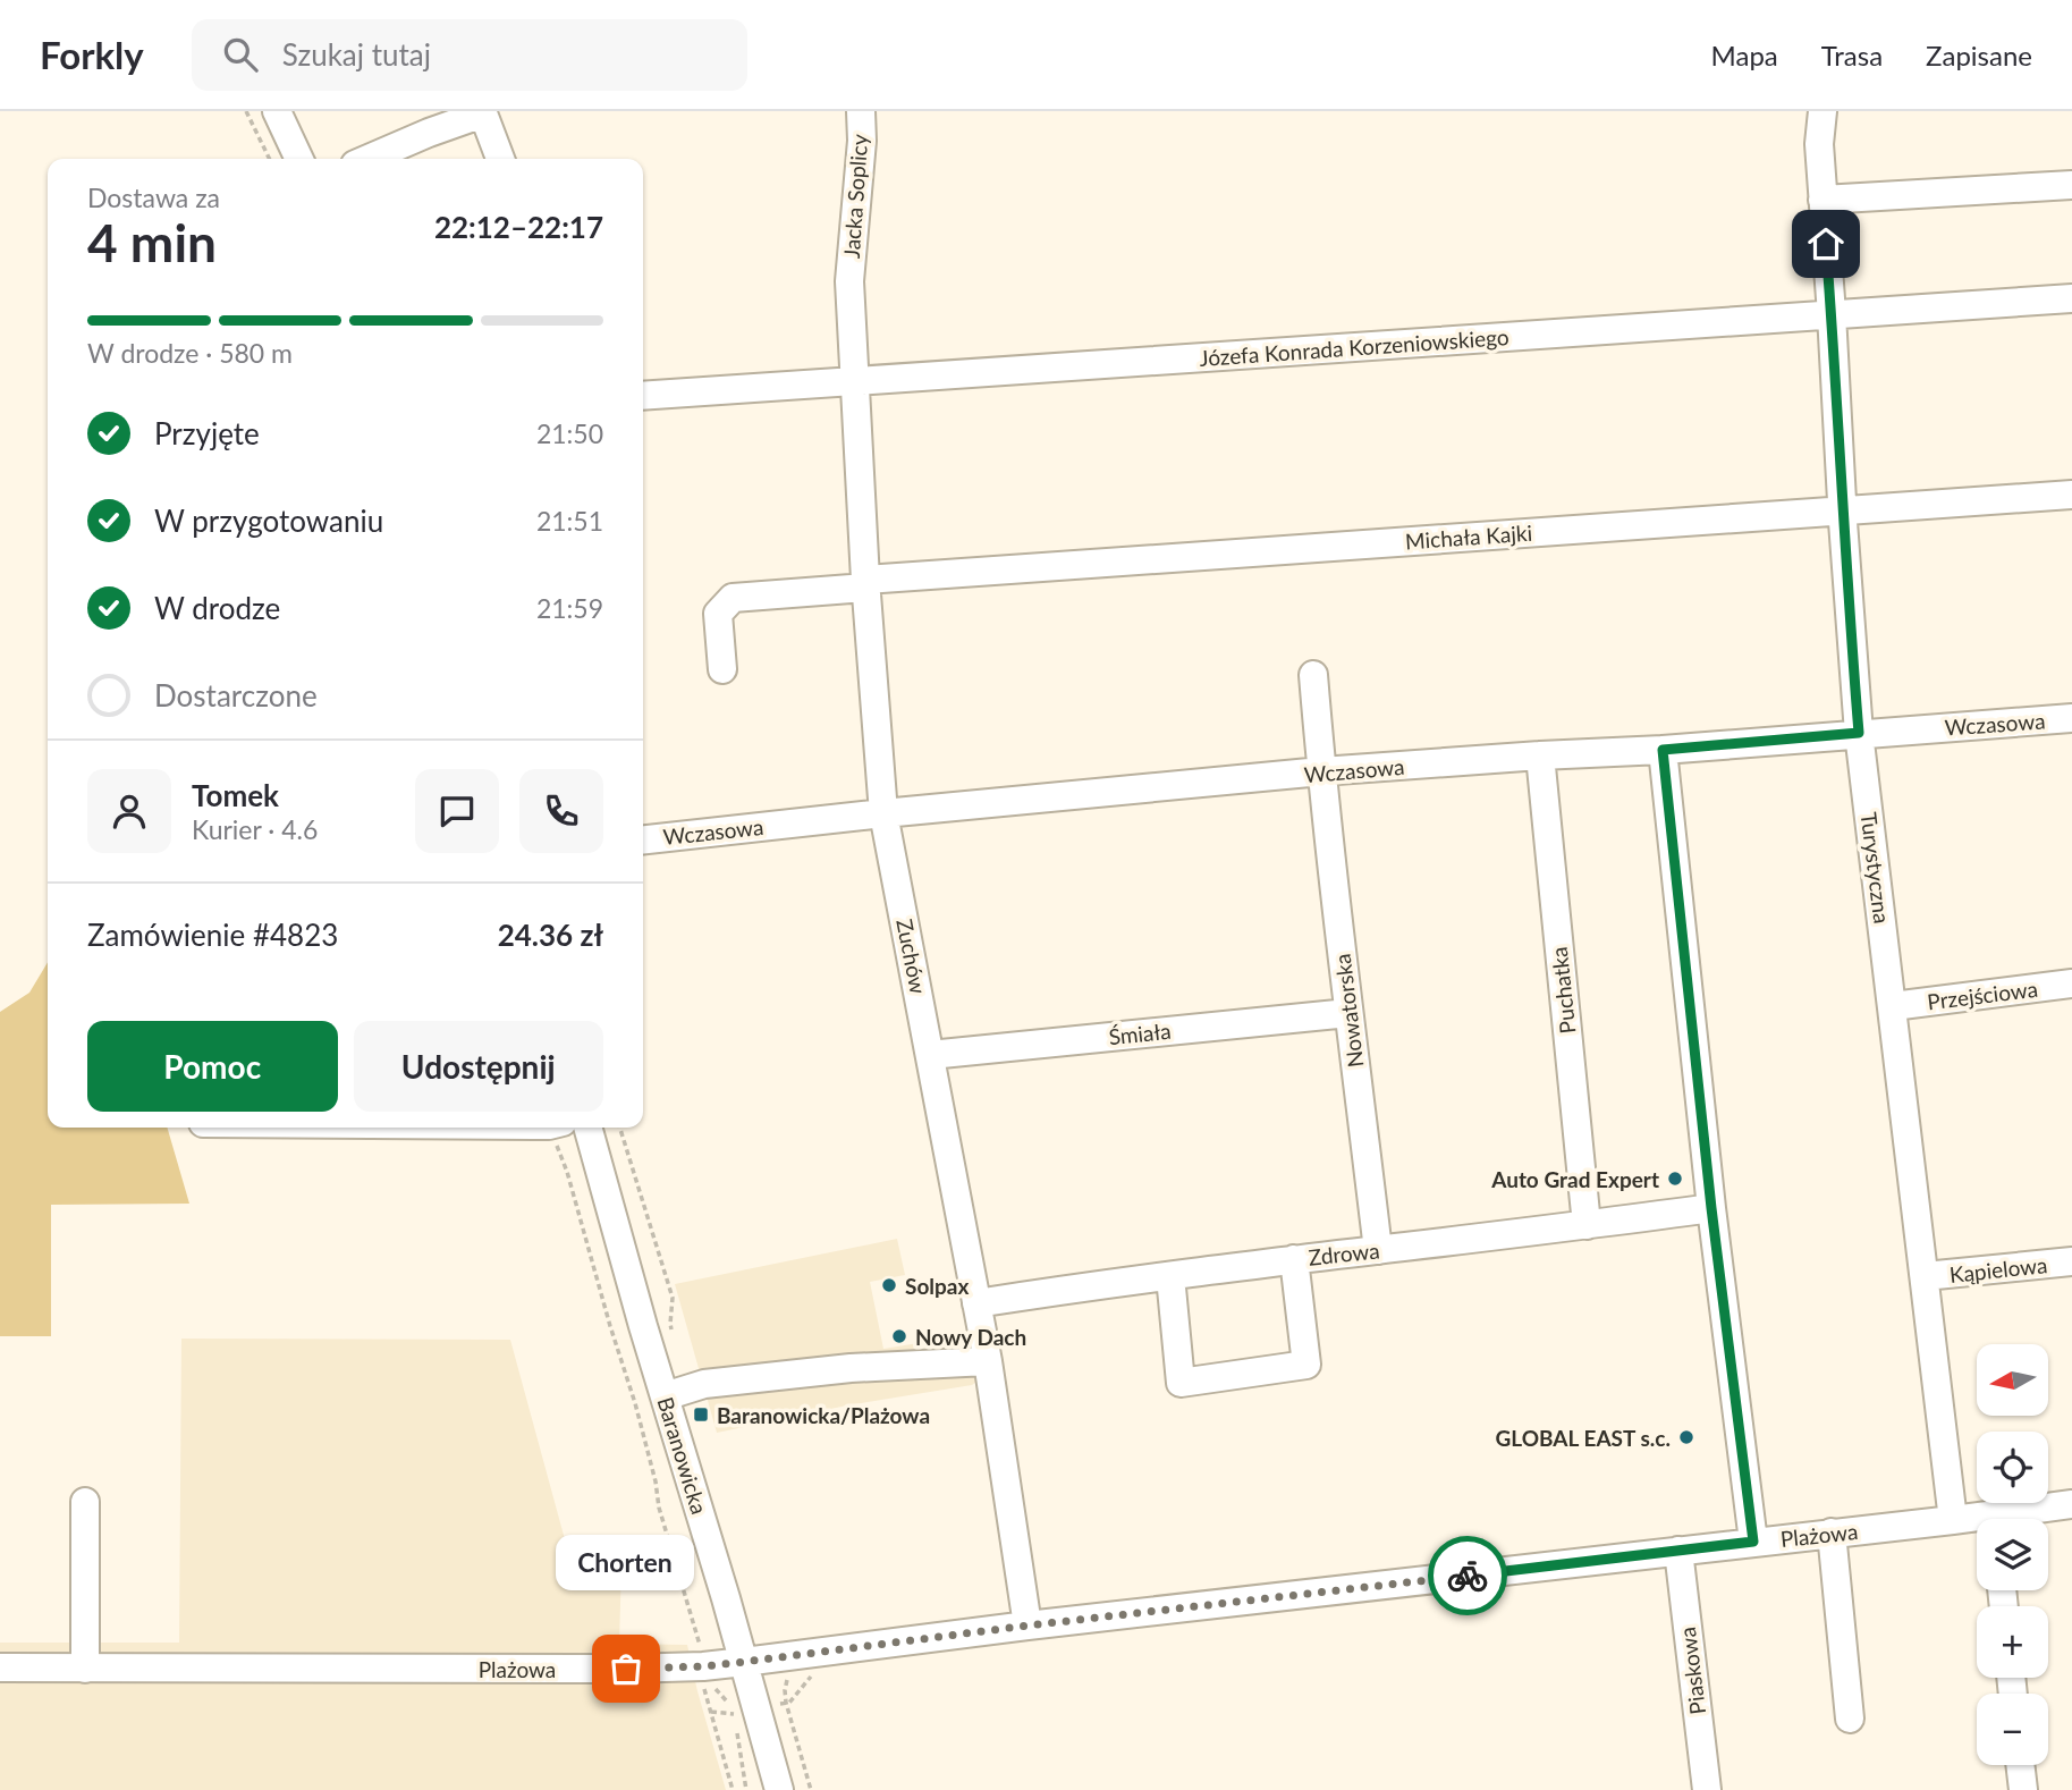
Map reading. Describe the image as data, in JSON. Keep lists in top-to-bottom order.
{
  "streets": {
    "street": [
      "Jacka Soplicy",
      "Józefa Konrada Korzeniowskiego",
      "Michała Kajki",
      "Wczasowa",
      "Turystyczna",
      "Zuchów",
      "Puchatka",
      "Przejściowa",
      "Nowatorska",
      "Śmiała",
      "Zdrowa",
      "Kąpielowa",
      "Baranowicka",
      "Plażowa",
      "Piaskowa"
    ]
  },
  "crossings": [
    ["Jacka Soplicy", "Zuchów"],
    ["Józefa Konrada Korzeniowskiego", "Turystyczna"],
    ["Józefa Konrada Korzeniowskiego", "Zuchów"],
    ["Michała Kajki", "Turystyczna"],
    ["Michała Kajki", "Zuchów"],
    ["Wczasowa", "Turystyczna"],
    ["Wczasowa", "Zuchów"],
    ["Wczasowa", "Puchatka"],
    ["Wczasowa", "Nowatorska"],
    ["Turystyczna", "Przejściowa"],
    ["Turystyczna", "Kąpielowa"],
    ["Turystyczna", "Plażowa"],
    ["Zuchów", "Śmiała"],
    ["Zuchów", "Zdrowa"],
    ["Zuchów", "Plażowa"],
    ["Puchatka", "Zdrowa"],
    ["Nowatorska", "Śmiała"],
    ["Nowatorska", "Zdrowa"],
    ["Baranowicka", "Plażowa"],
    ["Plażowa", "Piaskowa"]
  ],
  "places": {
    "other": [
      "Auto Grad Expert",
      "Solpax",
      "Nowy Dach",
      "GLOBAL EAST s.c.",
      "Chorten"
    ],
    "transit": ["Baranowicka/Plażowa"]
  },
  "north": "left",
  "page": {
    "header": "Forkly",
    "search": "Szukaj tutaj",
    "nav": ["Mapa", "Trasa", "Zapisane"],
    "heading": ["4 min", "Dostawa za", "22:12–22:17"],
    "panel": [
      "Tomek",
      "Kurier · 4.6",
      "Zamówienie #4823",
      "24.36 zł"
    ],
    "bar": "W drodze · 580 m",
    "list": [
      ["Przyjęte", "21:50"],
      ["W przygotowaniu", "21:51"],
      ["W drodze", "21:59"],
      "Dostarczone"
    ],
    "buttons": ["Pomoc", "Udostępnij"],
    "map_buttons": ["+", "−"],
    "bubble": "Chorten"
  }
}
